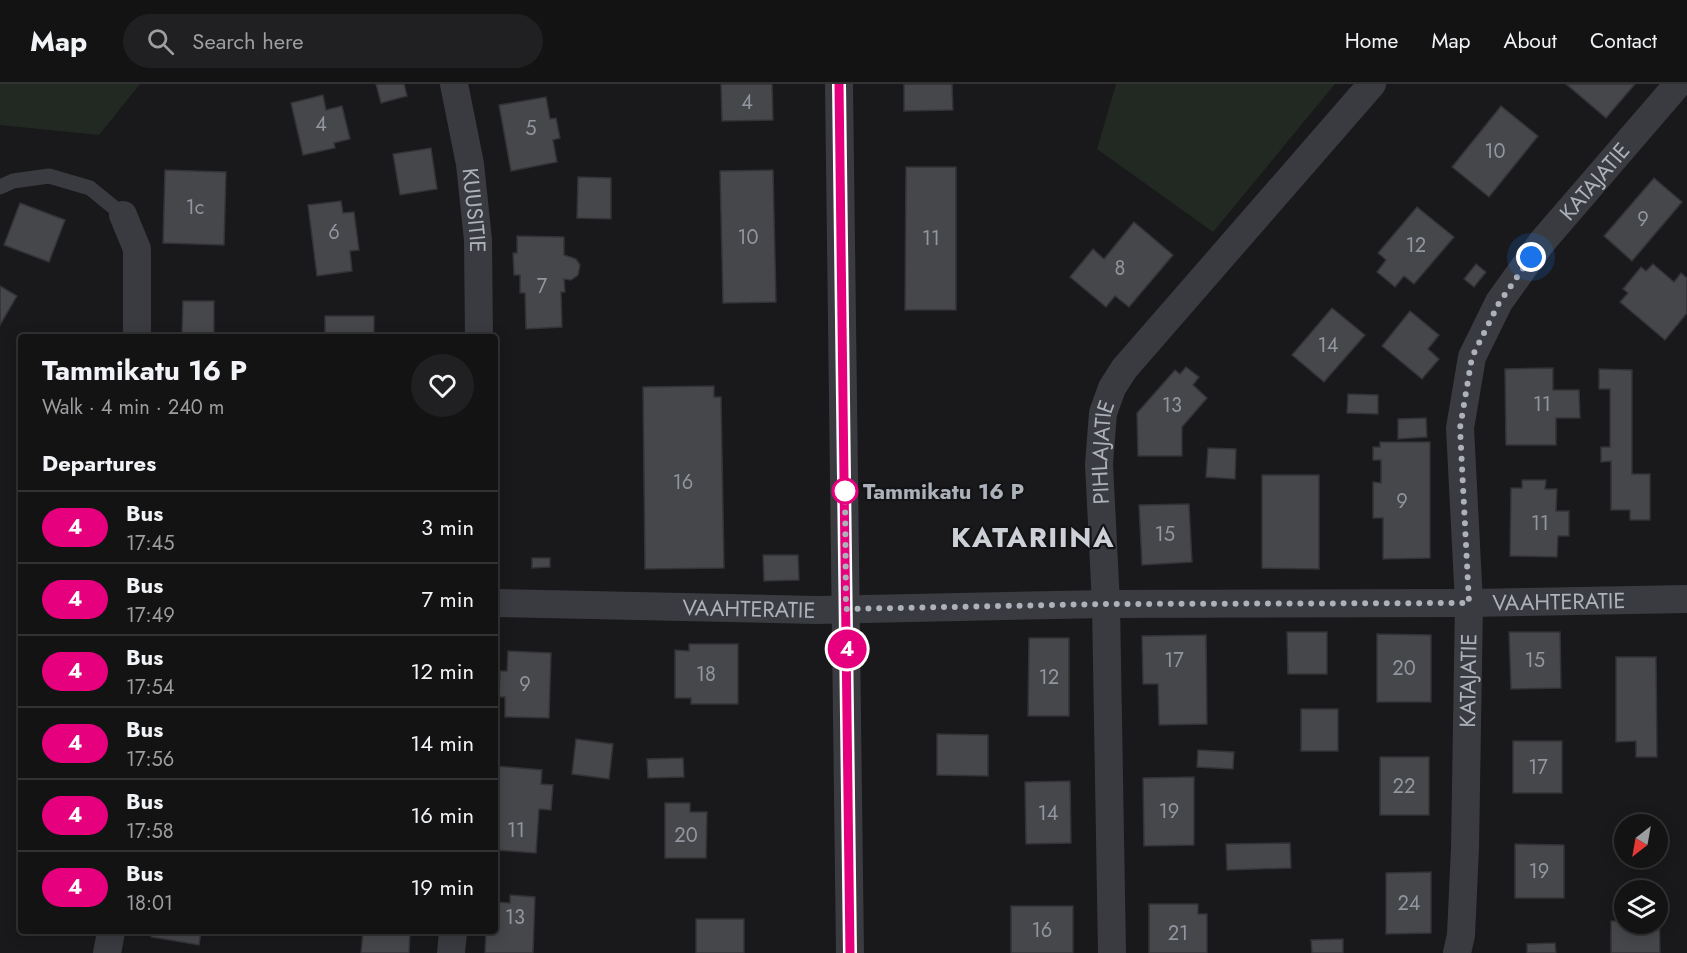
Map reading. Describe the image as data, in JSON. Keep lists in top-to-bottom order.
{
  "streets": {
    "street": [
      "KATAJATIE",
      "KUUSITIE",
      "PIHLAJATIE",
      "VAAHTERATIE"
    ]
  },
  "crossings": [
    ["KATAJATIE", "VAAHTERATIE"],
    ["PIHLAJATIE", "VAAHTERATIE"]
  ],
  "districts": ["KATARIINA"],
  "places": ["Tammikatu 16 P"],
  "lines": ["bus line 4"],
  "house_numbers": [
    "4",
    "4",
    "5",
    "10",
    "1c",
    "9",
    "6",
    "10",
    "11",
    "12",
    "8",
    "7",
    "14",
    "11",
    "13",
    "16",
    "9",
    "11",
    "15",
    "17",
    "15",
    "20",
    "18",
    "12",
    "9",
    "17",
    "22",
    "19",
    "14",
    "11",
    "20",
    "19",
    "24",
    "13",
    "16",
    "21"
  ],
  "north": "bottom left",
  "page": {
    "header": "Map",
    "search": "Search here",
    "nav": [
      "Home",
      "Map",
      "About",
      "Contact"
    ],
    "on_map": "4",
    "heading": [
      ["Tammikatu 16 P", "Walk · 4 min · 240 m"],
      "Departures"
    ],
    "list": [
      {
        "mark": "4",
        "name": "Bus",
        "note": "17:45",
        "value": "3 min"
      },
      {
        "mark": "4",
        "name": "Bus",
        "note": "17:49",
        "value": "7 min"
      },
      {
        "mark": "4",
        "name": "Bus",
        "note": "17:54",
        "value": "12 min"
      },
      {
        "mark": "4",
        "name": "Bus",
        "note": "17:56",
        "value": "14 min"
      },
      {
        "mark": "4",
        "name": "Bus",
        "note": "17:58",
        "value": "16 min"
      },
      {
        "mark": "4",
        "name": "Bus",
        "note": "18:01",
        "value": "19 min"
      }
    ]
  }
}
